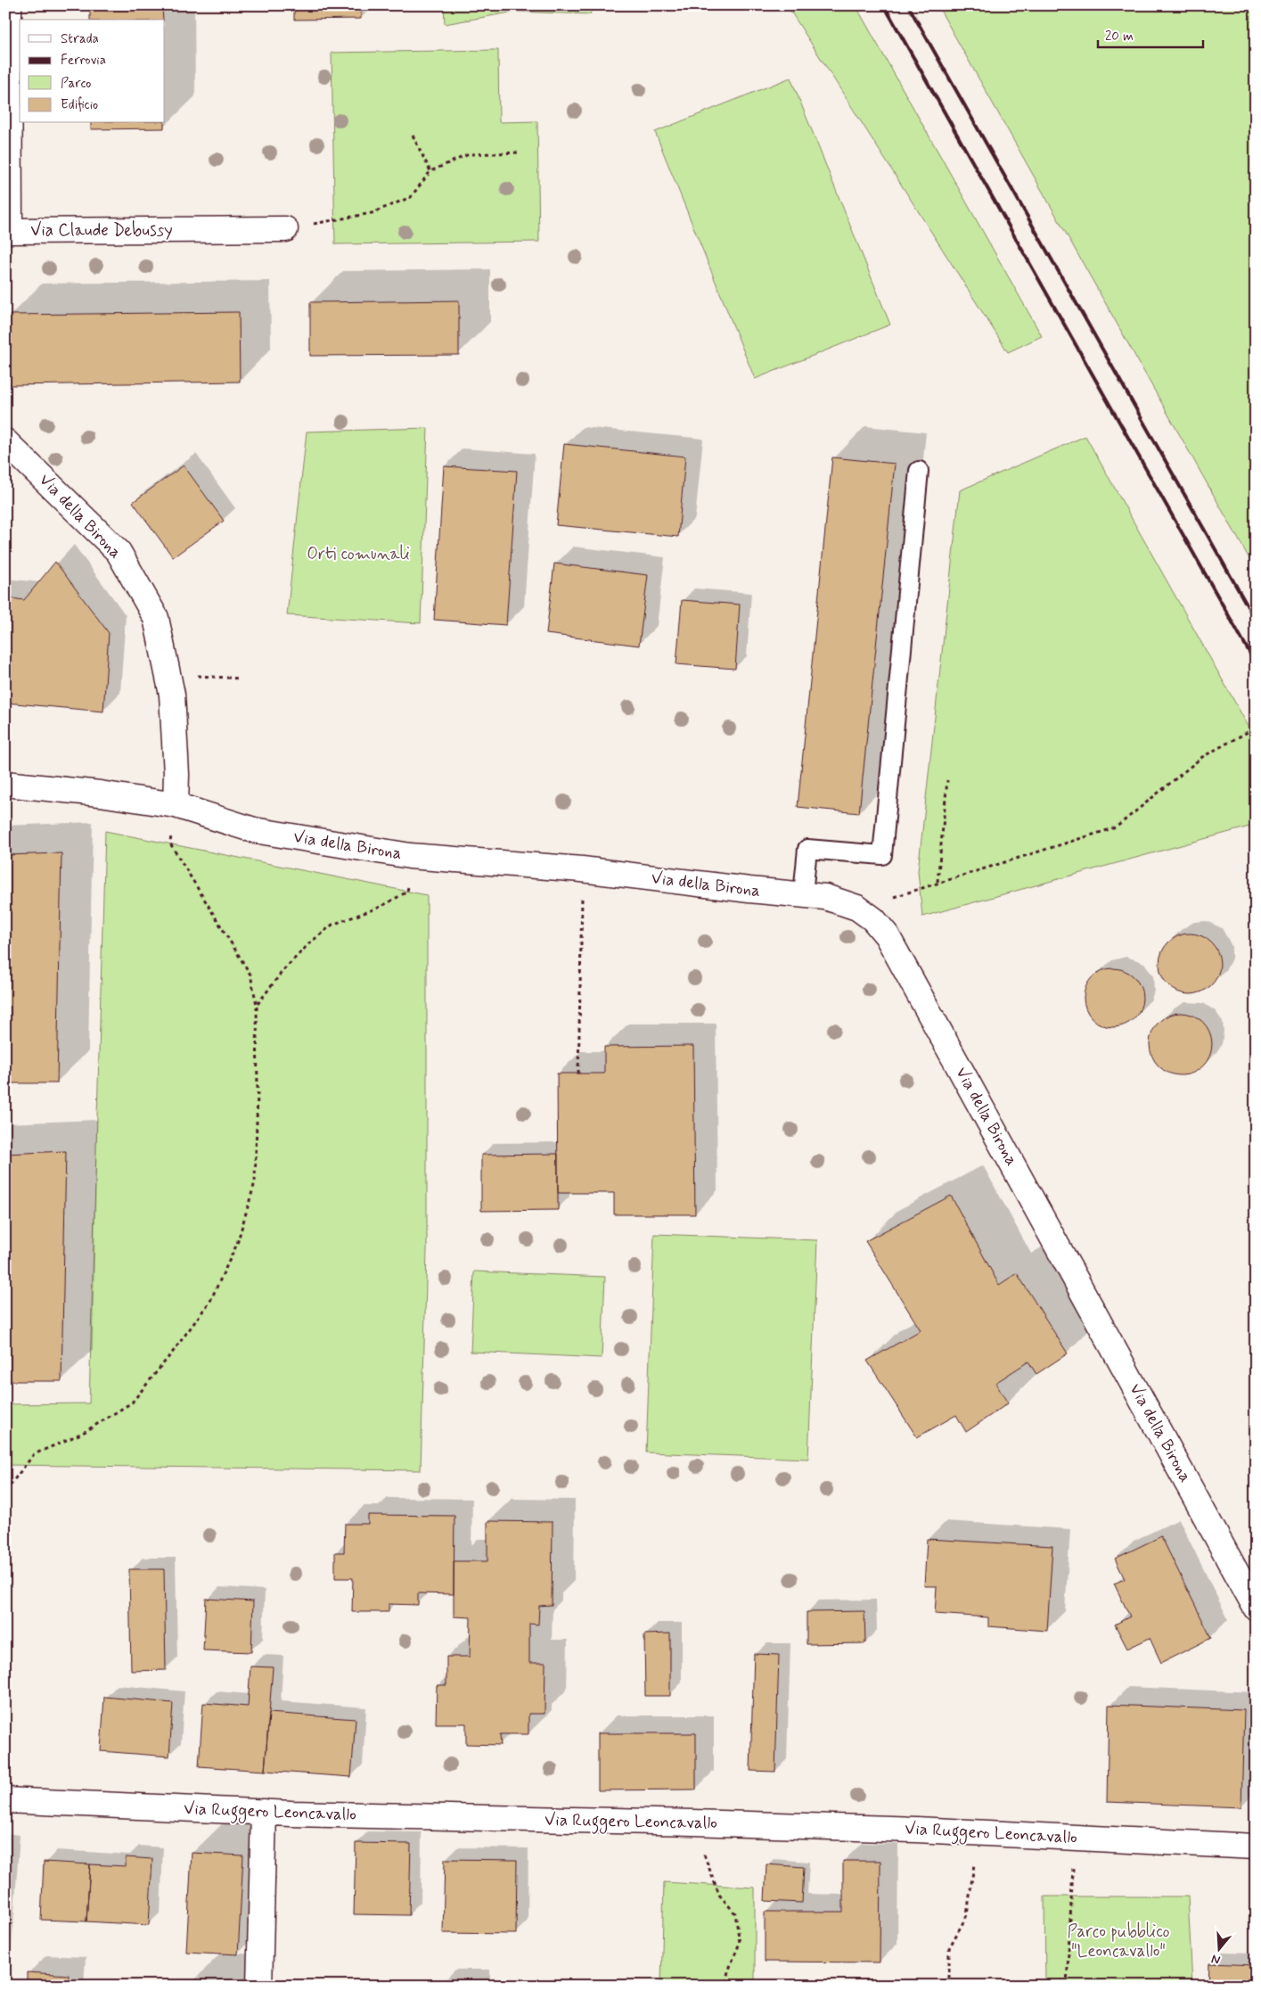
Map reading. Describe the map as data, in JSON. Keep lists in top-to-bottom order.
{
  "streets": {
    "street": ["Via Claude Debussy", "Via della Birona", "Via Ruggero Leoncavallo"]
  },
  "parks": ["Orti comunali", "Parco pubblico \"Leoncavallo\""],
  "legend": [
    "Strada",
    "Ferrovia",
    "Parco",
    "Edificio"
  ],
  "scale_bar": "20 m",
  "north": "bottom"
}
